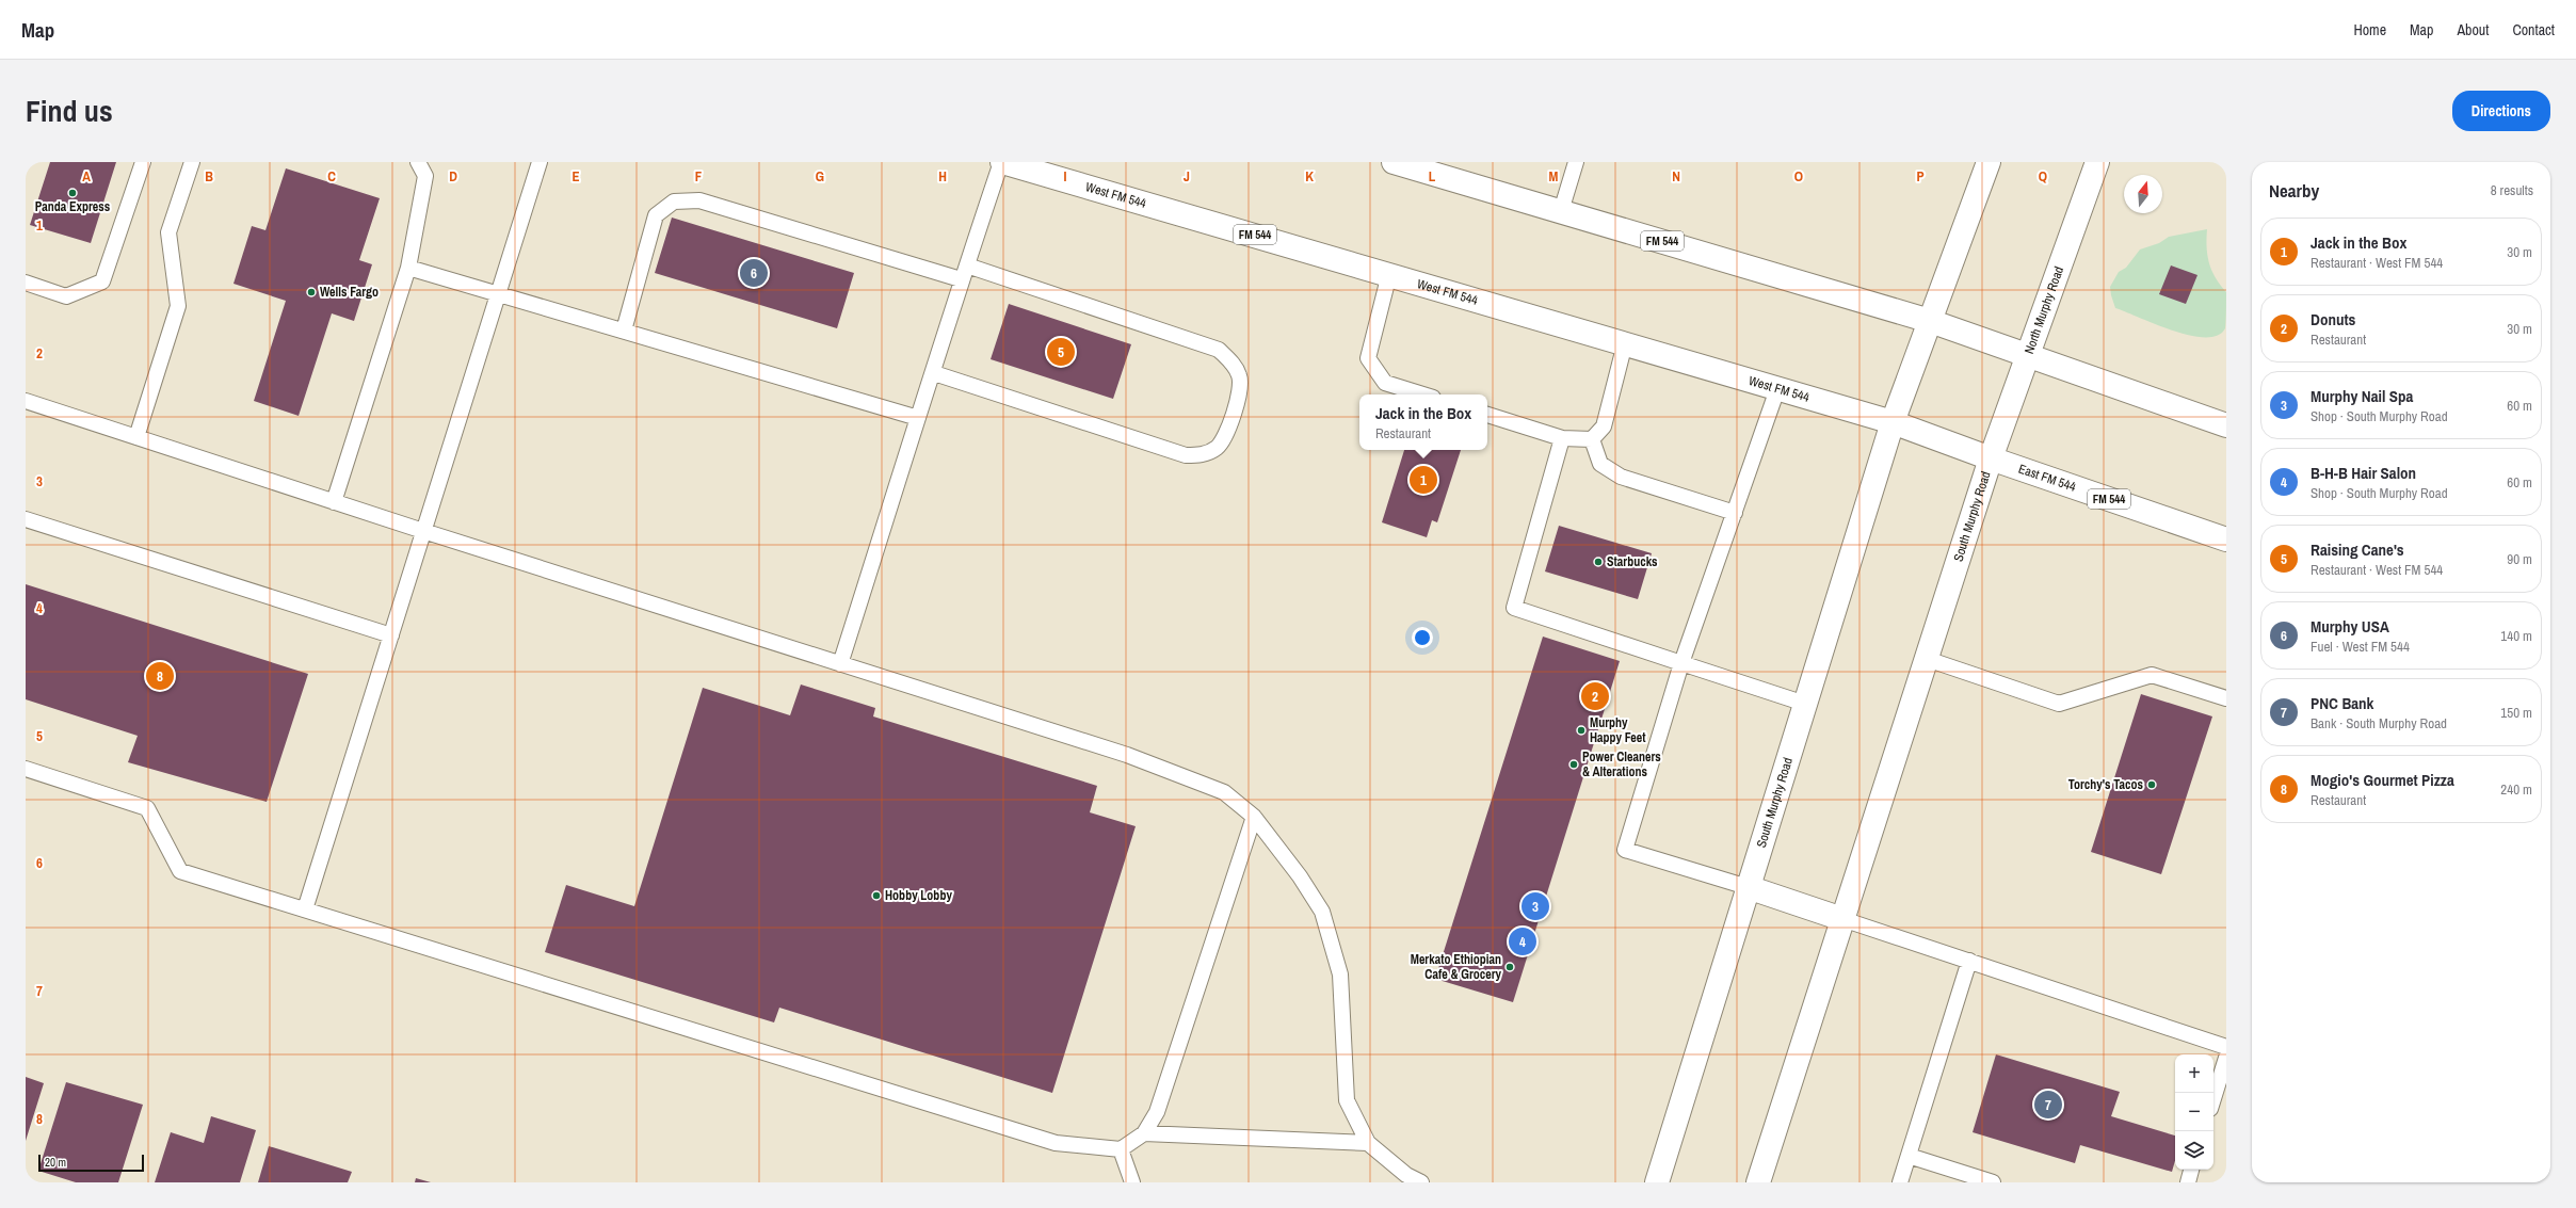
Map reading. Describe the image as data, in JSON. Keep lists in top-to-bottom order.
{
  "streets": {
    "main road": [
      "West FM 544",
      "FM 544",
      "North Murphy Road",
      "East FM 544",
      "South Murphy Road"
    ]
  },
  "crossings": [
    ["West FM 544", "East FM 544"],
    ["West FM 544", "South Murphy Road"],
    ["FM 544", "North Murphy Road"],
    ["North Murphy Road", "East FM 544"],
    ["North Murphy Road", "South Murphy Road"],
    ["East FM 544", "South Murphy Road"]
  ],
  "places": [
    "Panda Express",
    "Wells Fargo",
    "Starbucks",
    "Murphy Happy Feet",
    "Power Cleaners & Alterations",
    "Torchy's Tacos",
    "Hobby Lobby",
    "Merkato Ethiopian Cafe & Grocery"
  ],
  "scale_bar": "20 m",
  "north": "top",
  "page": {
    "header": "Map",
    "nav": [
      "Home",
      "Map",
      "About",
      "Contact"
    ],
    "title": "Find us",
    "buttons": "Directions",
    "heading": ["Nearby", "8 results"],
    "list": [
      {
        "mark": "1",
        "name": "Jack in the Box",
        "note": "Restaurant · West FM 544",
        "value": "30 m"
      },
      {
        "mark": "2",
        "name": "Donuts",
        "note": "Restaurant",
        "value": "30 m"
      },
      {
        "mark": "3",
        "name": "Murphy Nail Spa",
        "note": "Shop · South Murphy Road",
        "value": "60 m"
      },
      {
        "mark": "4",
        "name": "B-H-B Hair Salon",
        "note": "Shop · South Murphy Road",
        "value": "60 m"
      },
      {
        "mark": "5",
        "name": "Raising Cane's",
        "note": "Restaurant · West FM 544",
        "value": "90 m"
      },
      {
        "mark": "6",
        "name": "Murphy USA",
        "note": "Fuel · West FM 544",
        "value": "140 m"
      },
      {
        "mark": "7",
        "name": "PNC Bank",
        "note": "Bank · South Murphy Road",
        "value": "150 m"
      },
      {
        "mark": "8",
        "name": "Mogio's Gourmet Pizza",
        "note": "Restaurant",
        "value": "240 m"
      }
    ],
    "pins": [
      "6",
      "5",
      "1",
      "8",
      "2",
      "3",
      "4",
      "7"
    ],
    "popup": ["Jack in the Box", "Restaurant"],
    "map_buttons": ["+", "−"],
    "scale": "20 m"
  },
  "grid": {
    "columns": [
      "A",
      "B",
      "C",
      "D",
      "E",
      "F",
      "G",
      "H",
      "I",
      "J",
      "K",
      "L",
      "M",
      "N",
      "O",
      "P",
      "Q"
    ],
    "rows": [
      "1",
      "2",
      "3",
      "4",
      "5",
      "6",
      "7",
      "8"
    ]
  }
}
